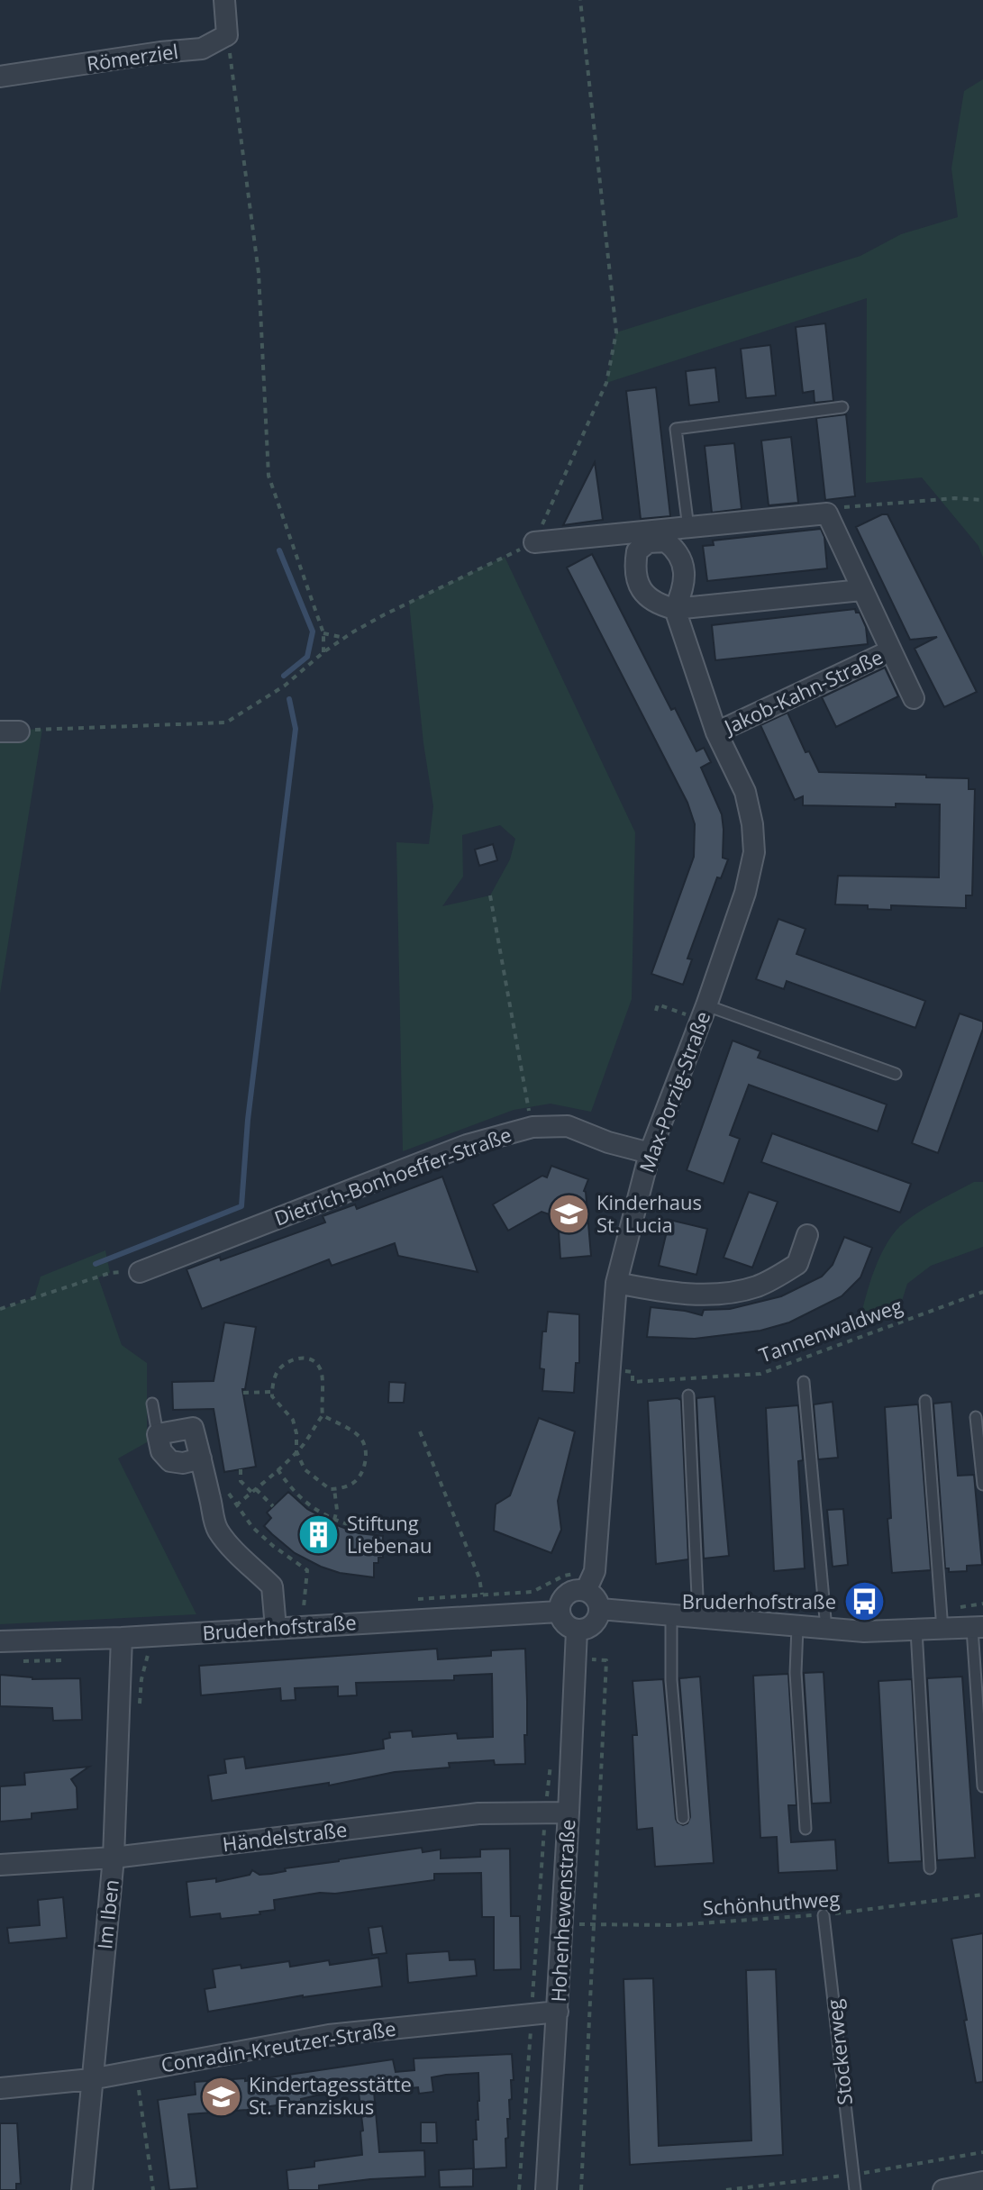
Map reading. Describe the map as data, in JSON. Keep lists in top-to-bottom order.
{
  "streets": {
    "street": [
      "Römerziel",
      "Jakob-Kahn-Straße",
      "Max-Porzig-Straße",
      "Dietrich-Bonhoeffer-Straße",
      "Bruderhofstraße",
      "Händelstraße",
      "Hohenhewenstraße",
      "Im Iben",
      "Conradin-Kreutzer-Straße"
    ],
    "lane": ["Stockerweg"],
    "path": ["Tannenwaldweg", "Schönhuthweg"]
  },
  "crossings": [
    ["Jakob-Kahn-Straße", "Max-Porzig-Straße"],
    ["Max-Porzig-Straße", "Dietrich-Bonhoeffer-Straße"],
    ["Max-Porzig-Straße", "Tannenwaldweg"],
    ["Max-Porzig-Straße", "Bruderhofstraße"],
    ["Max-Porzig-Straße", "Hohenhewenstraße"],
    ["Bruderhofstraße", "Hohenhewenstraße"],
    ["Bruderhofstraße", "Im Iben"],
    ["Händelstraße", "Hohenhewenstraße"],
    ["Händelstraße", "Im Iben"],
    ["Schönhuthweg", "Hohenhewenstraße"],
    ["Schönhuthweg", "Stockerweg"],
    ["Hohenhewenstraße", "Conradin-Kreutzer-Straße"],
    ["Im Iben", "Conradin-Kreutzer-Straße"]
  ],
  "places": {
    "school or university": ["Kinderhaus St. Lucia", "Kindertagesstätte St. Franziskus"],
    "building": ["Stiftung Liebenau"],
    "bus stop": ["Bruderhofstraße"]
  }
}
